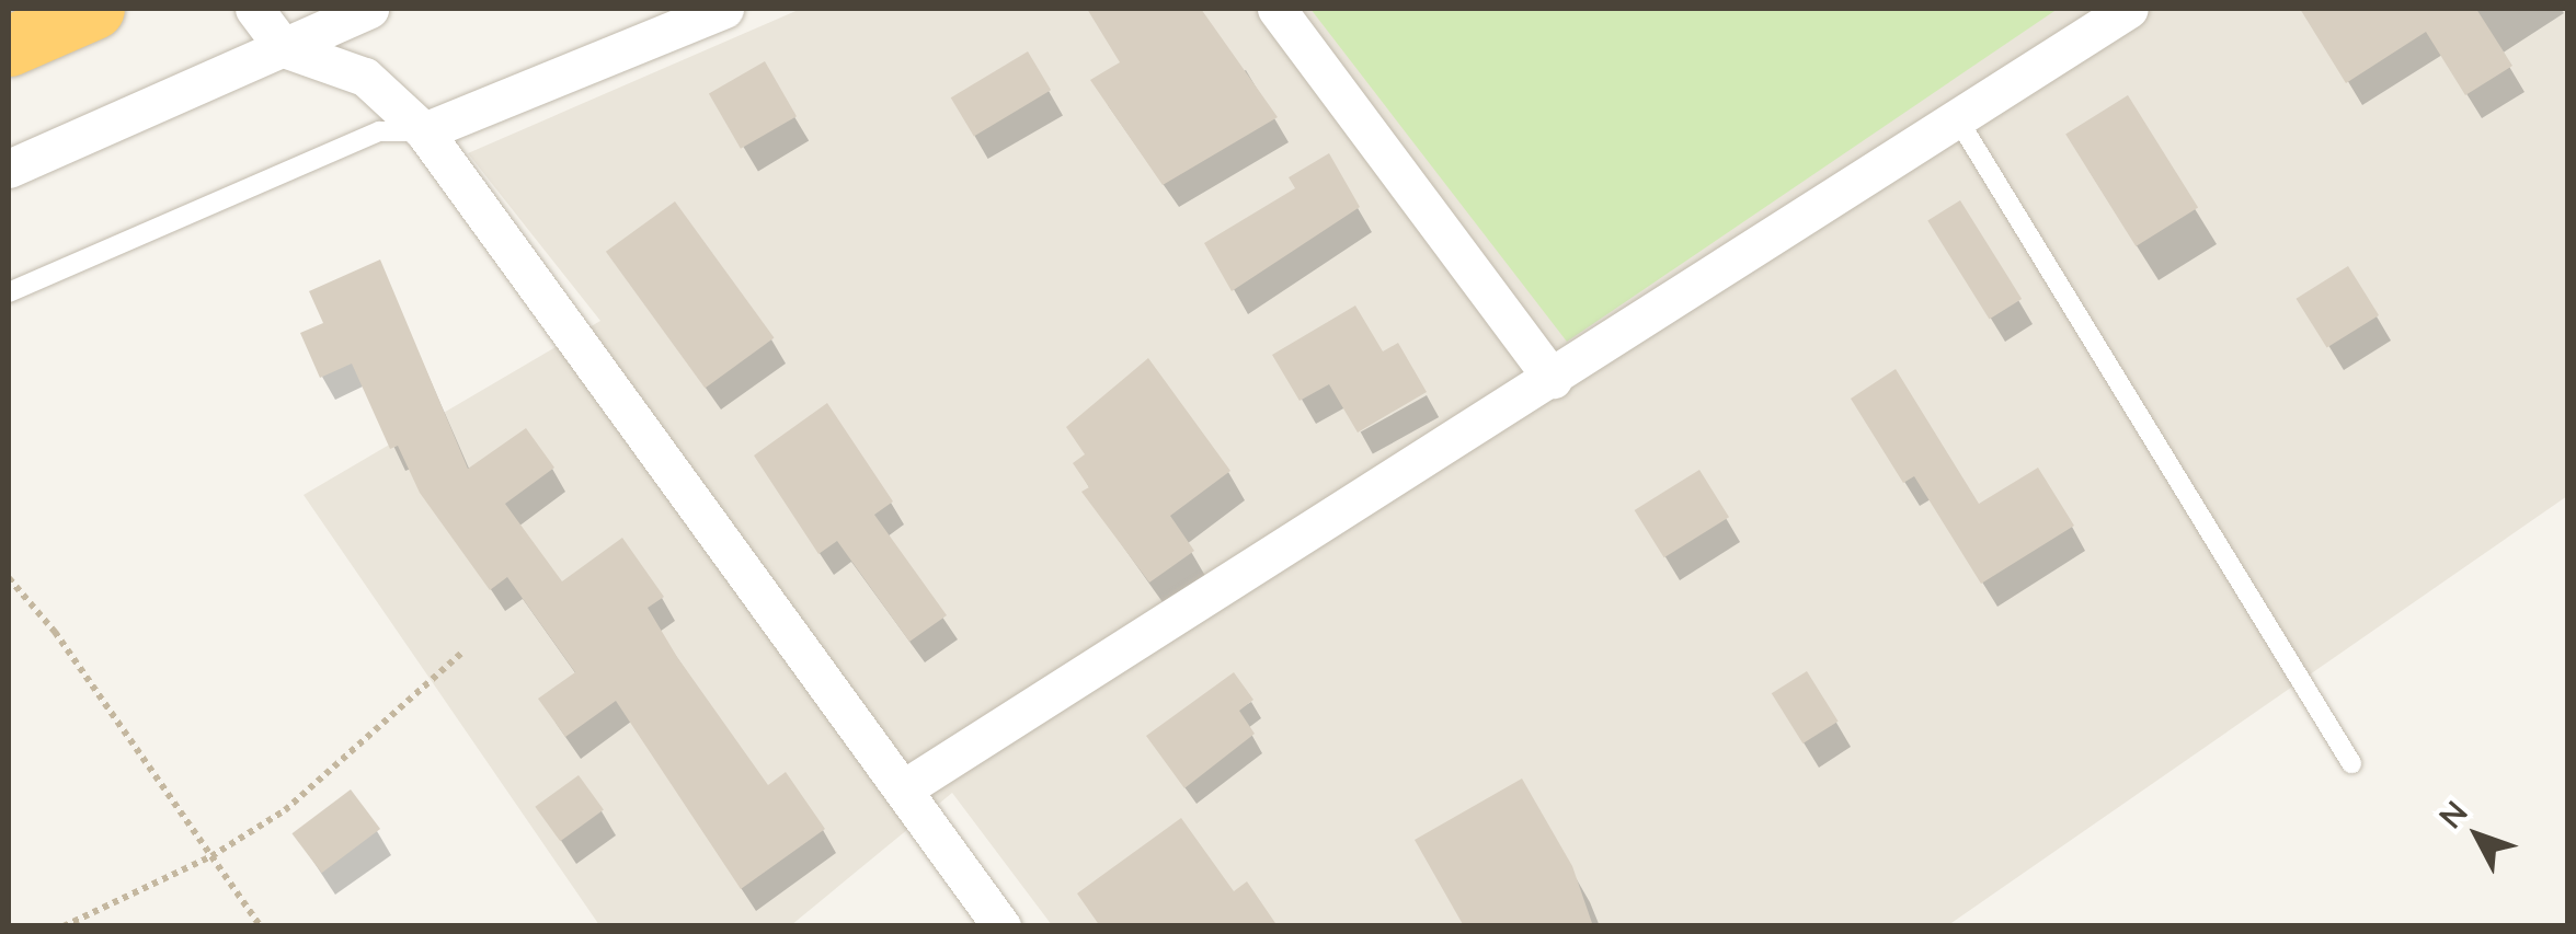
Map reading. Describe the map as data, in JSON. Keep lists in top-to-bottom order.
{
  "north": "top left"
}
